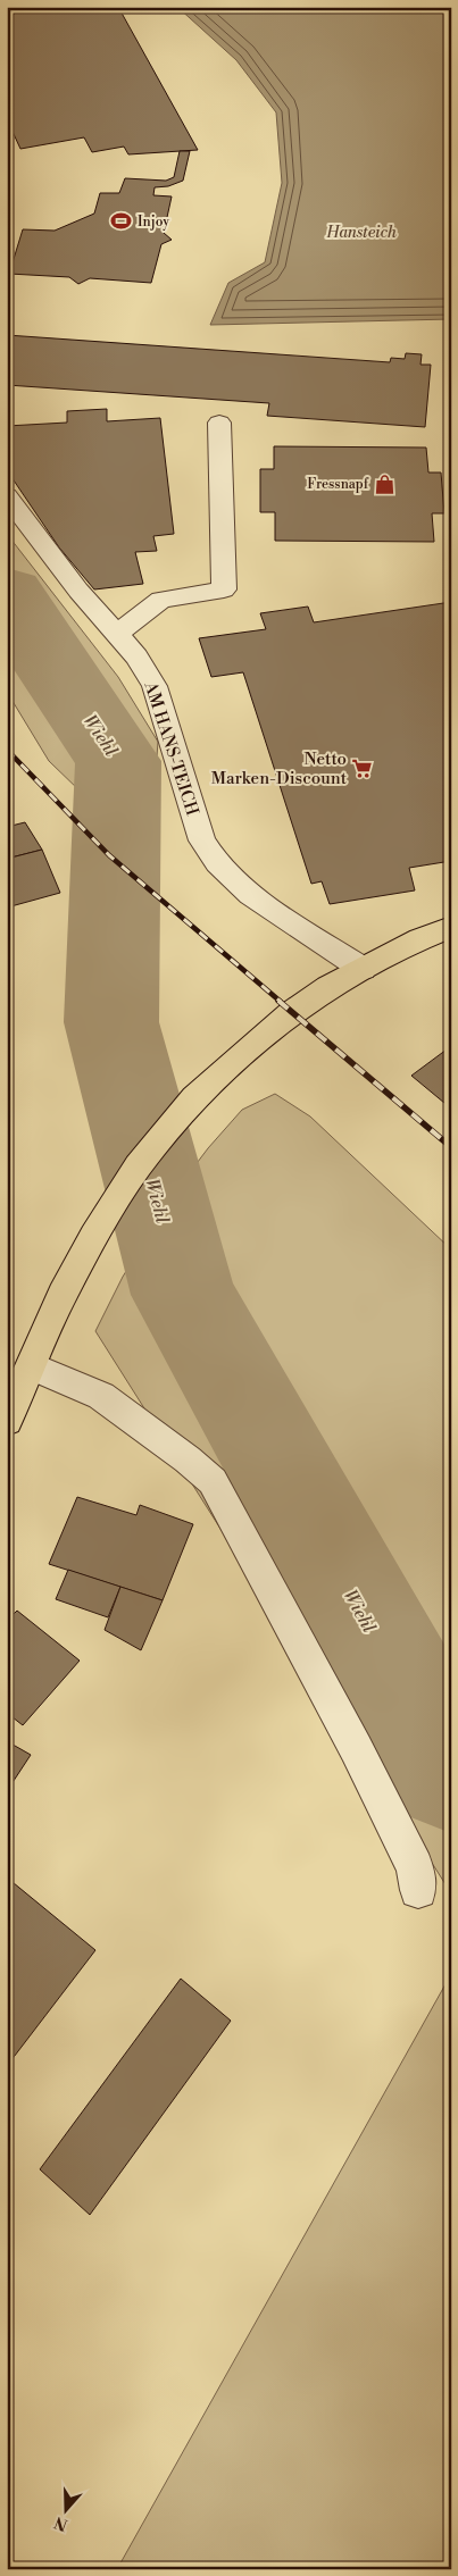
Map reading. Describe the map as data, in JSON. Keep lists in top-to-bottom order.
{
  "streets": {
    "street": ["AM HANS-TEICH"]
  },
  "water": ["Hansteich", "Wiehl"],
  "places": {
    "sports": ["Injoy"],
    "shop": ["Fressnapf"],
    "supermarket": ["Netto Marken-Discount"]
  },
  "north": "bottom"
}
